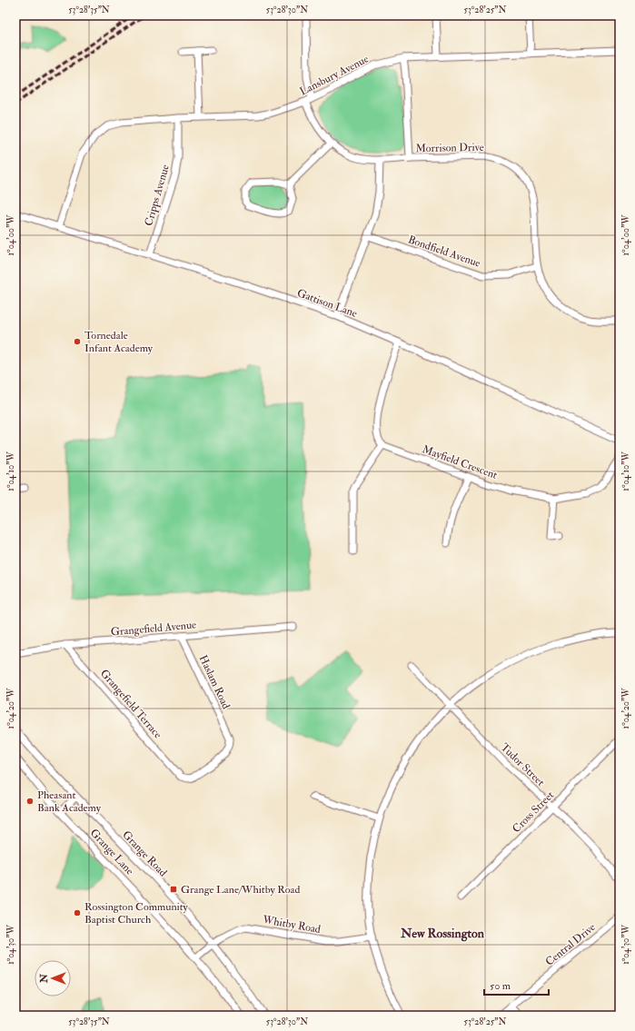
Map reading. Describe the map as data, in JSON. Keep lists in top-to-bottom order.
{
  "streets": {
    "street": [
      "Lansbury Avenue",
      "Morrison Drive",
      "Cripps Avenue",
      "Bondfield Avenue",
      "Gattison Lane",
      "Mayfield Crescent",
      "Grangefield Avenue",
      "Haslam Road",
      "Grangefield Terrace",
      "Tudor Street",
      "Cross Street",
      "Grange Lane",
      "Grange Road",
      "Whitby Road",
      "Central Drive"
    ]
  },
  "crossings": [
    ["Lansbury Avenue", "Morrison Drive"],
    ["Lansbury Avenue", "Cripps Avenue"],
    ["Lansbury Avenue", "Gattison Lane"],
    ["Morrison Drive", "Bondfield Avenue"],
    ["Cripps Avenue", "Gattison Lane"],
    ["Grangefield Avenue", "Haslam Road"],
    ["Grangefield Avenue", "Grangefield Terrace"],
    ["Haslam Road", "Grangefield Terrace"],
    ["Tudor Street", "Cross Street"],
    ["Grange Road", "Whitby Road"]
  ],
  "districts": ["New Rossington"],
  "places": {
    "other": ["Tornedale Infant Academy", "Pheasant Bank Academy", "Rossington Community Baptist Church"],
    "transit": ["Grange Lane/Whitby Road"]
  },
  "scale_bar": "50 m",
  "north": "left",
  "coordinates": [
    "53°28'35\"N",
    "53°28'30\"N",
    "53°28'25\"N",
    "1°04'00\"W",
    "1°04'10\"W",
    "1°04'20\"W",
    "1°04'30\"W"
  ]
}
